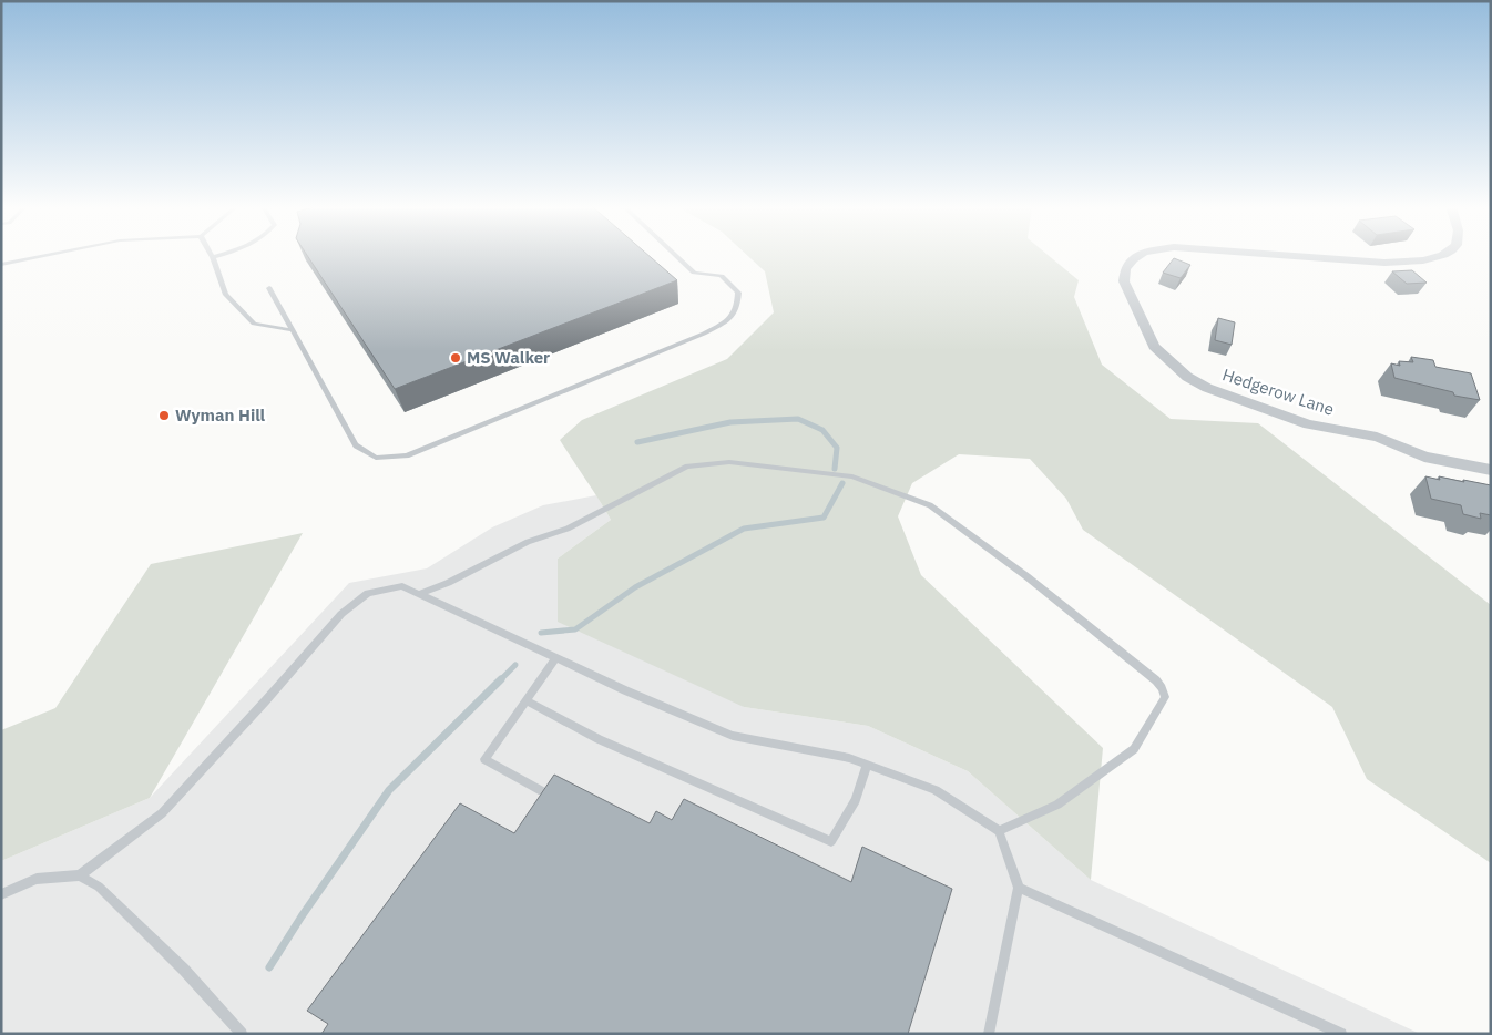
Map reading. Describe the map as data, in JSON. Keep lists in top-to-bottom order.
{
  "streets": {
    "street": ["Hedgerow Lane"]
  },
  "places": ["MS Walker", "Wyman Hill"]
}
